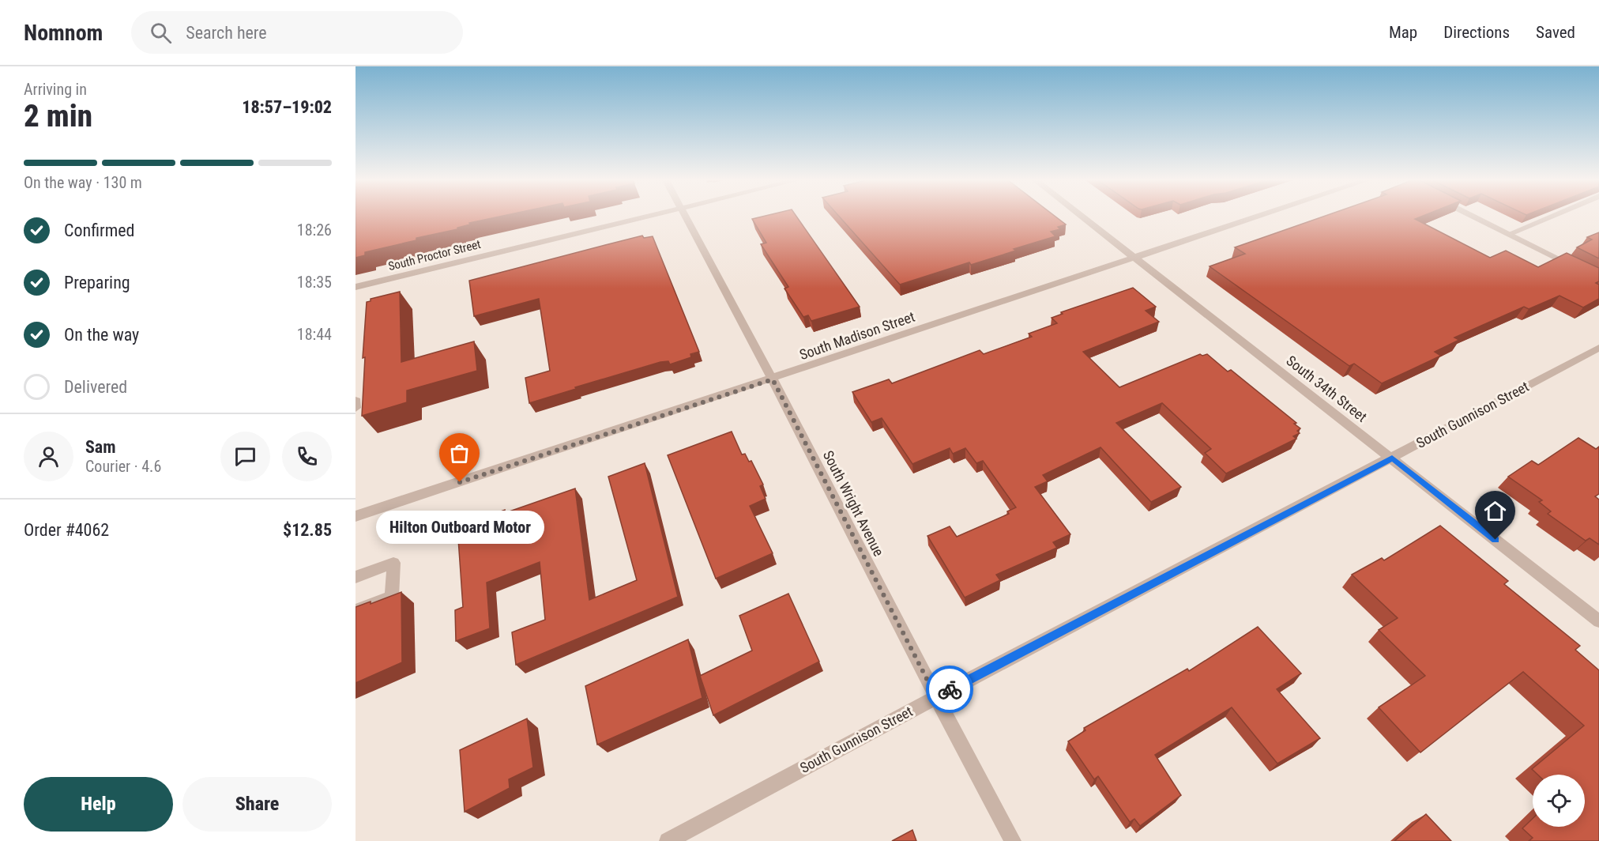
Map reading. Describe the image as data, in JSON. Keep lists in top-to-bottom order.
{
  "streets": {
    "street": [
      "South Proctor Street",
      "South Madison Street",
      "South 34th Street",
      "South Gunnison Street",
      "South Wright Avenue"
    ]
  },
  "crossings": [
    ["South Madison Street", "South 34th Street"],
    ["South Madison Street", "South Wright Avenue"],
    ["South 34th Street", "South Gunnison Street"],
    ["South Gunnison Street", "South Wright Avenue"]
  ],
  "places": ["Hilton Outboard Motor"],
  "page": {
    "header": "Nomnom",
    "search": "Search here",
    "nav": ["Map", "Directions", "Saved"],
    "heading": ["2 min", "Arriving in", "18:57–19:02"],
    "panel": [
      "Sam",
      "Courier · 4.6",
      "Order #4062",
      "$12.85"
    ],
    "bar": "On the way · 130 m",
    "list": [
      ["Confirmed", "18:26"],
      ["Preparing", "18:35"],
      ["On the way", "18:44"],
      "Delivered"
    ],
    "bubble": "Hilton Outboard Motor",
    "buttons": ["Help", "Share"]
  }
}
